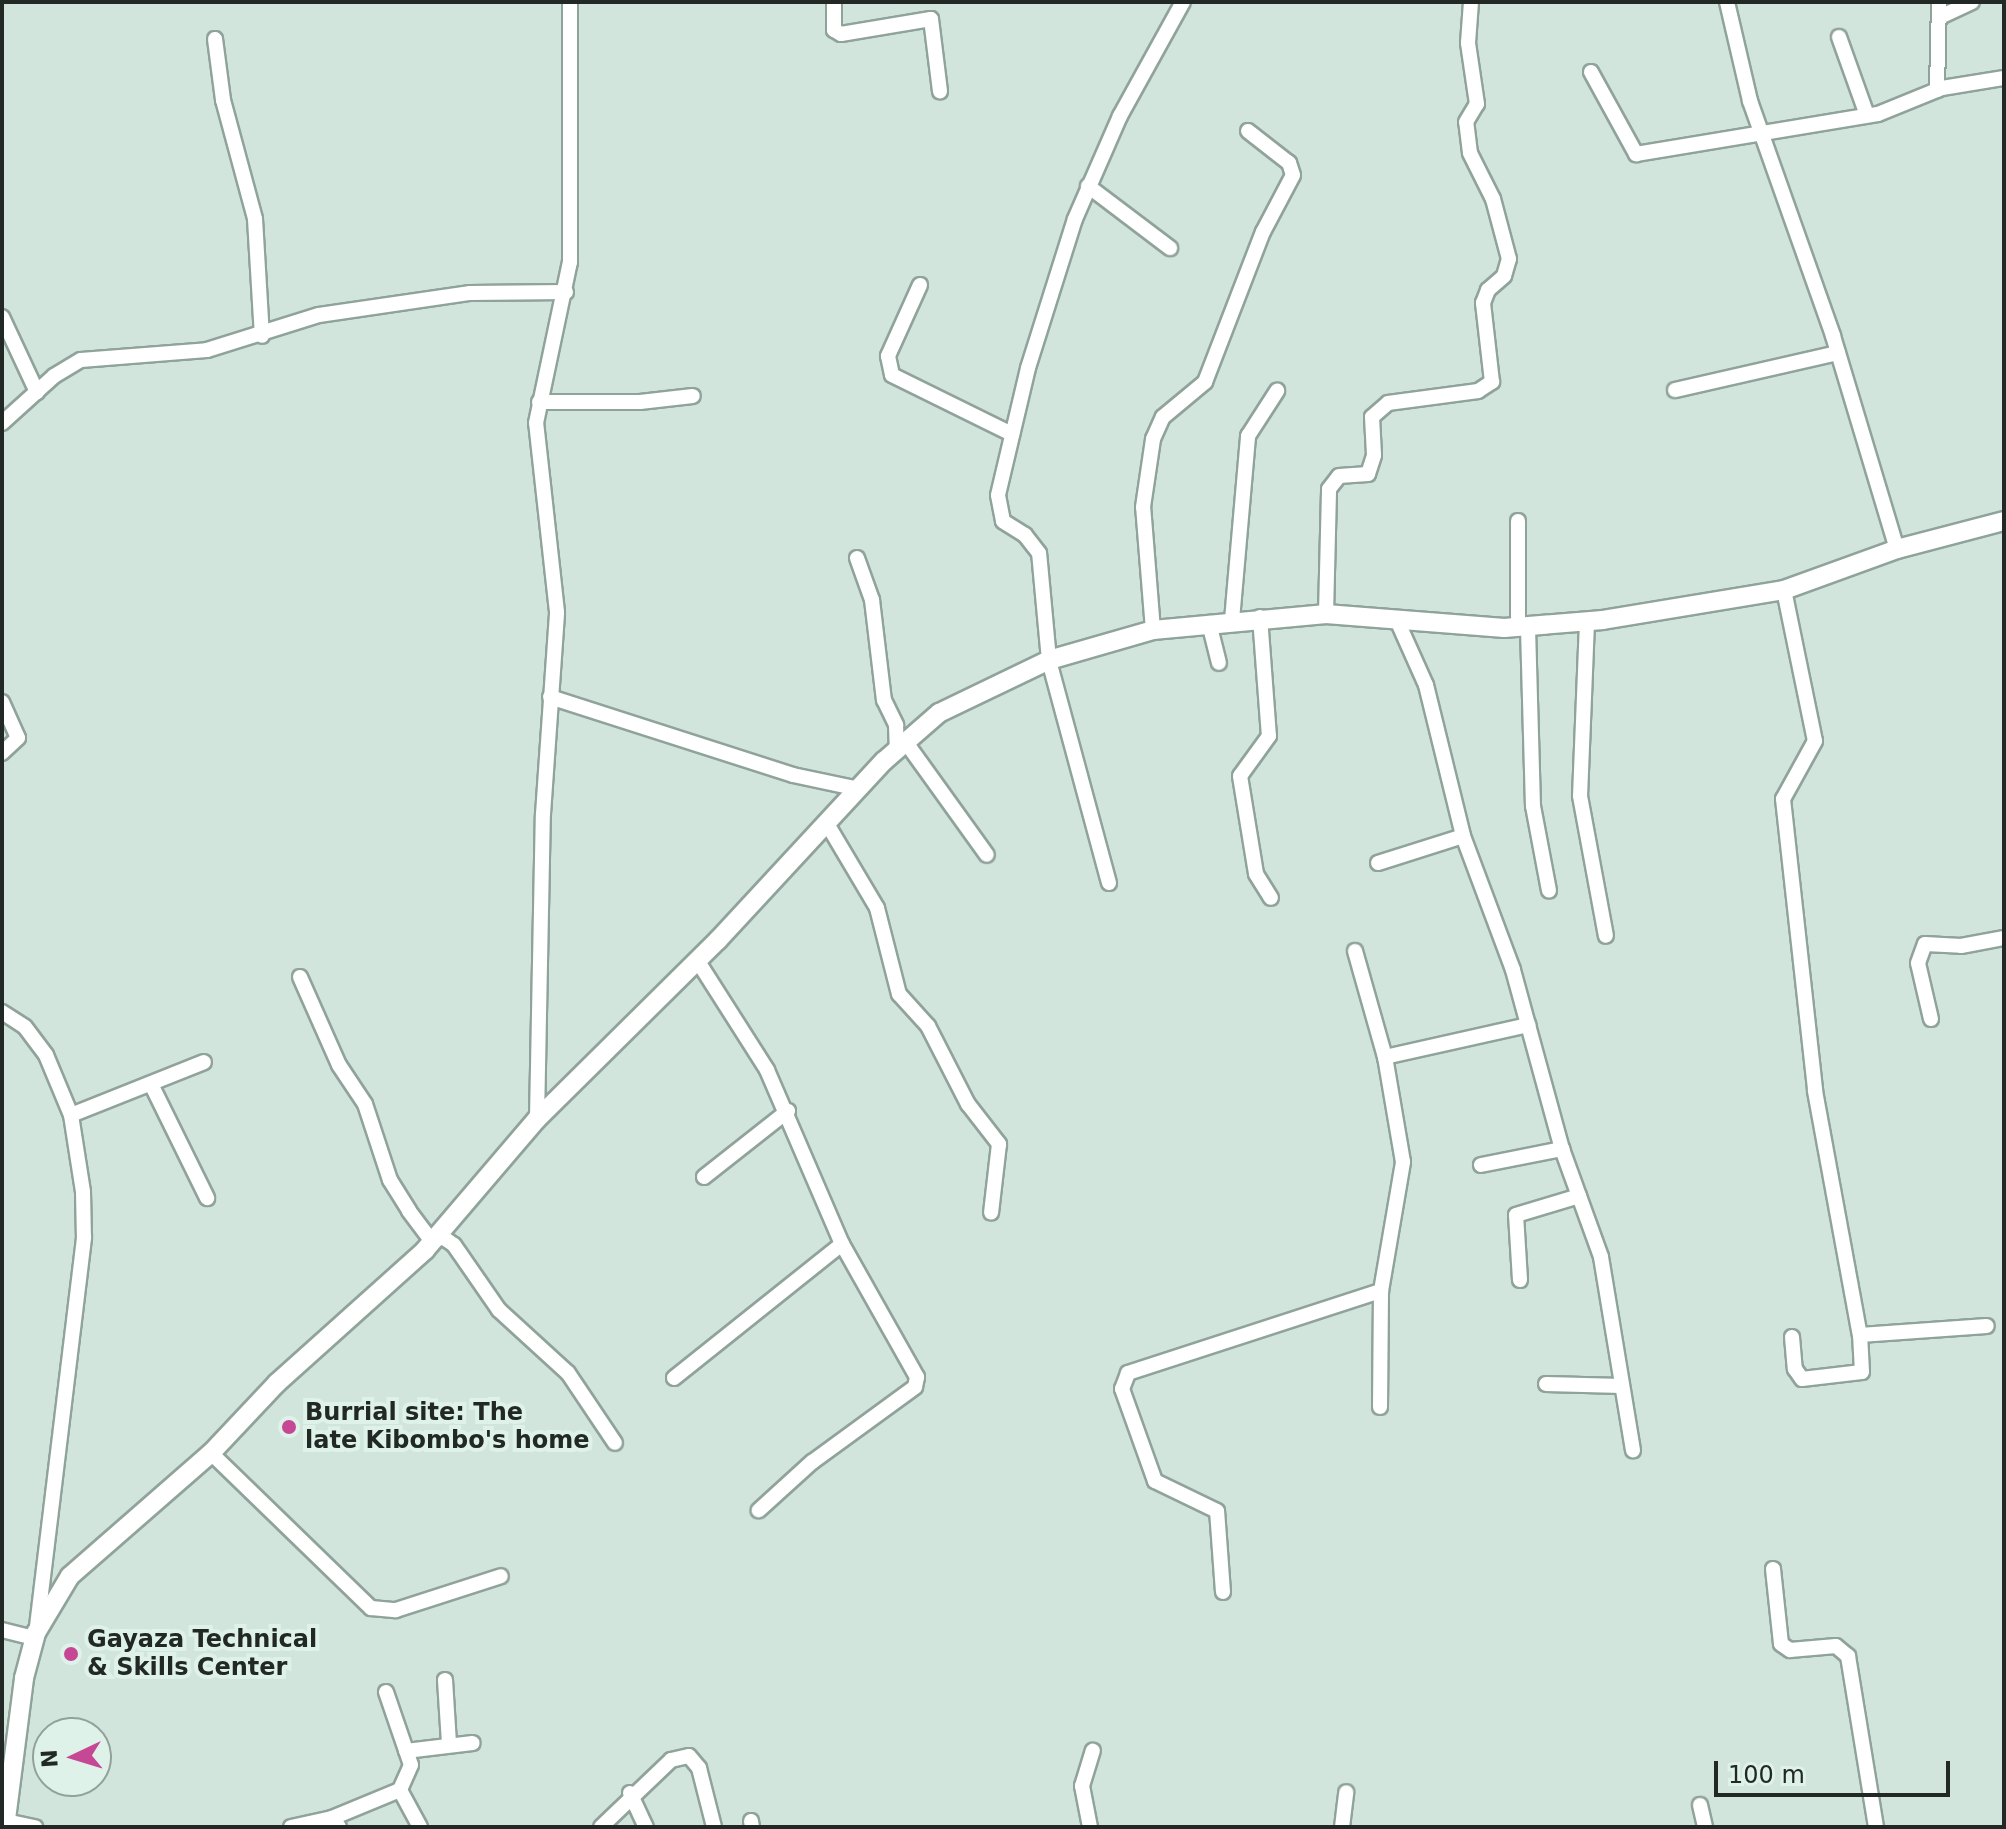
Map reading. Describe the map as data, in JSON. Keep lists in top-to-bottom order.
{
  "places": ["Burrial site: The late Kibombo's home", "Gayaza Technical & Skills Center"],
  "scale_bar": "100 m",
  "north": "left"
}
